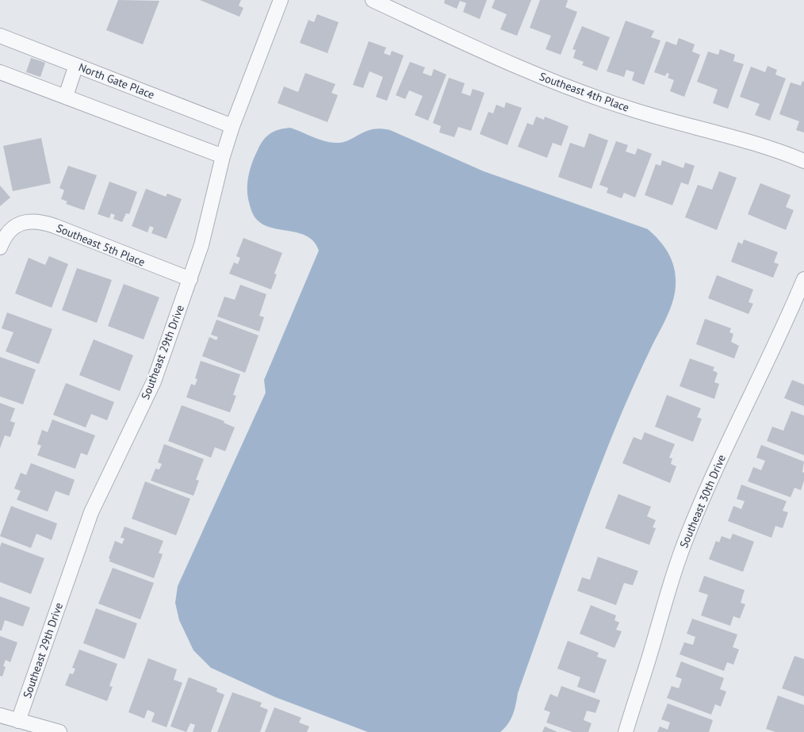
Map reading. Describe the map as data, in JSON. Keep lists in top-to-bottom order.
{
  "streets": {
    "street": [
      "North Gate Place",
      "Southeast 4th Place",
      "Southeast 5th Place",
      "Southeast 29th Drive",
      "Southeast 30th Drive"
    ]
  },
  "crossings": [
    ["North Gate Place", "Southeast 29th Drive"],
    ["Southeast 5th Place", "Southeast 29th Drive"]
  ]
}
